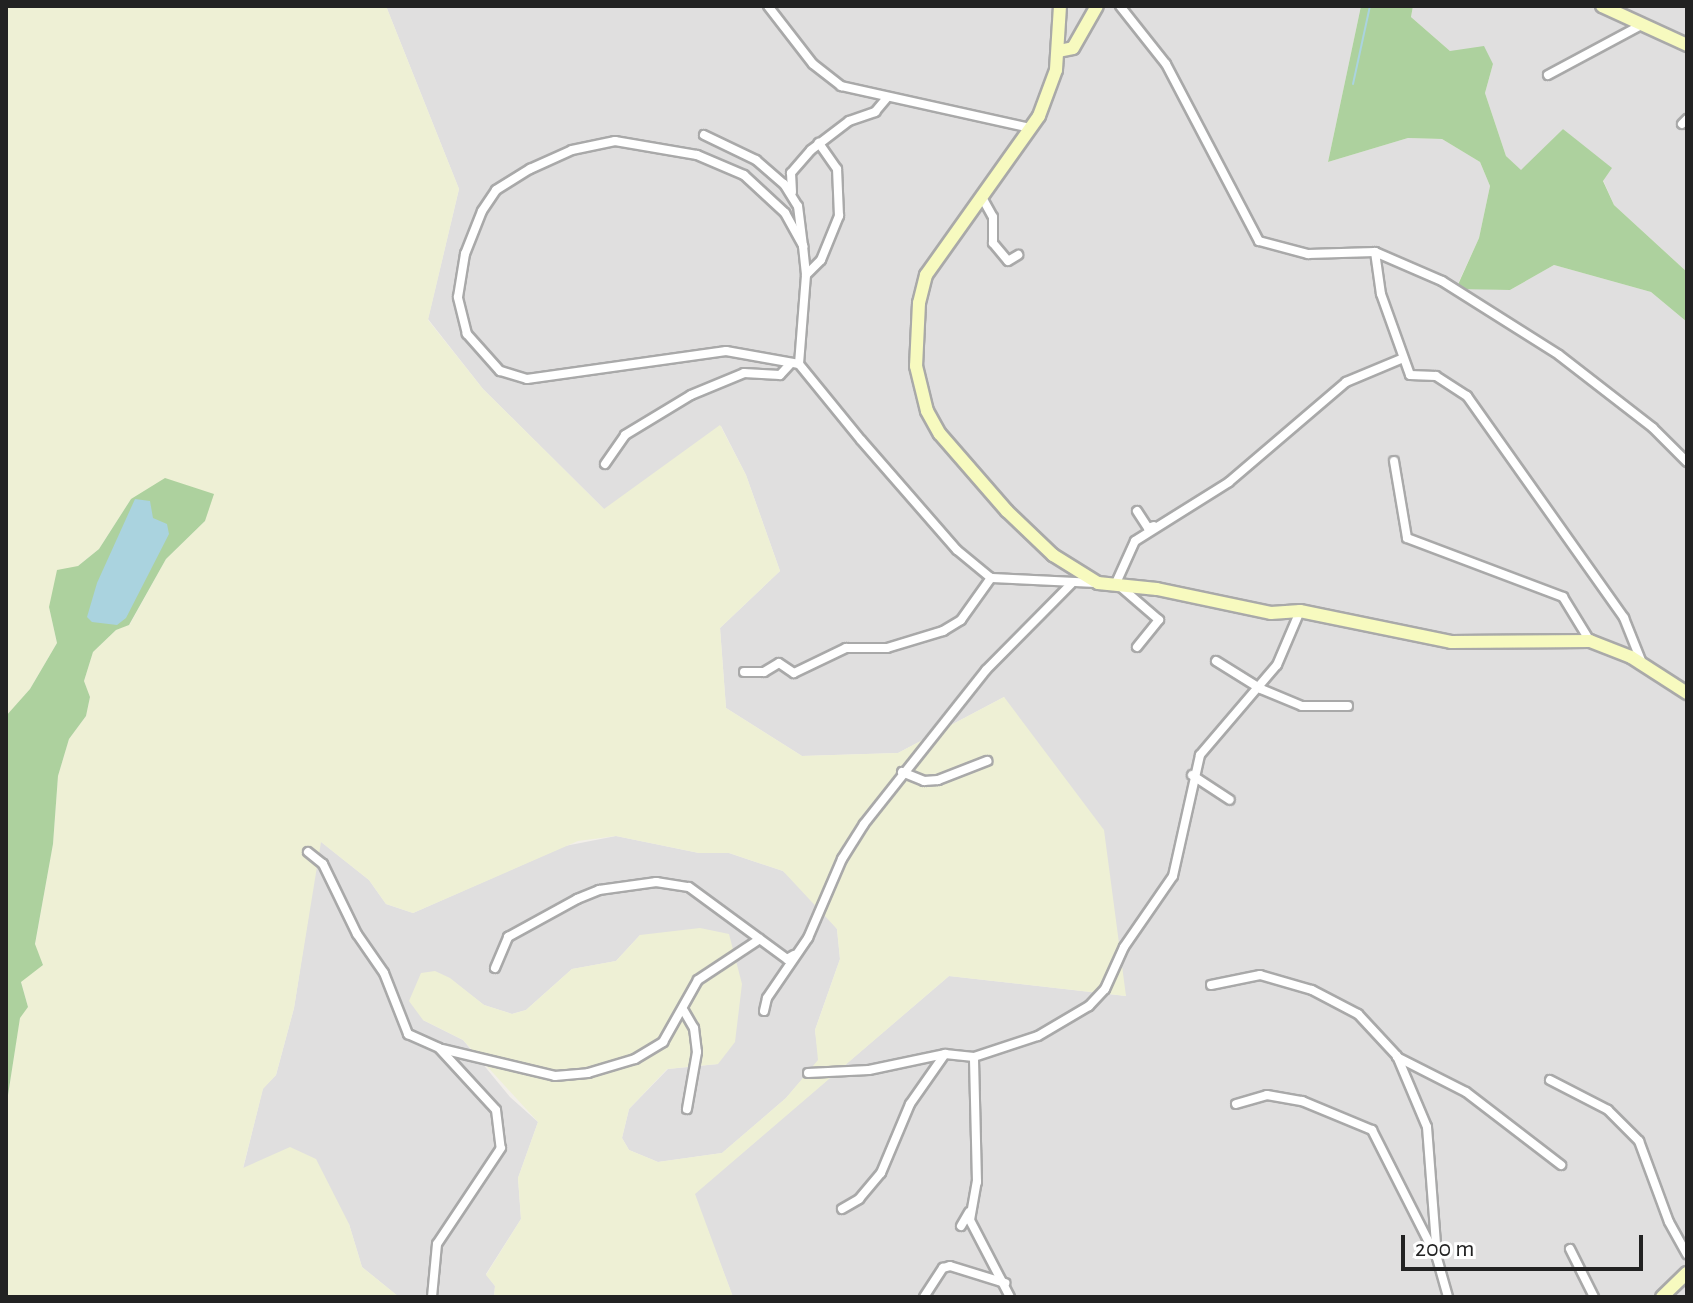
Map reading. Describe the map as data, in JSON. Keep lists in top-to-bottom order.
{
  "scale_bar": "200 m"
}
